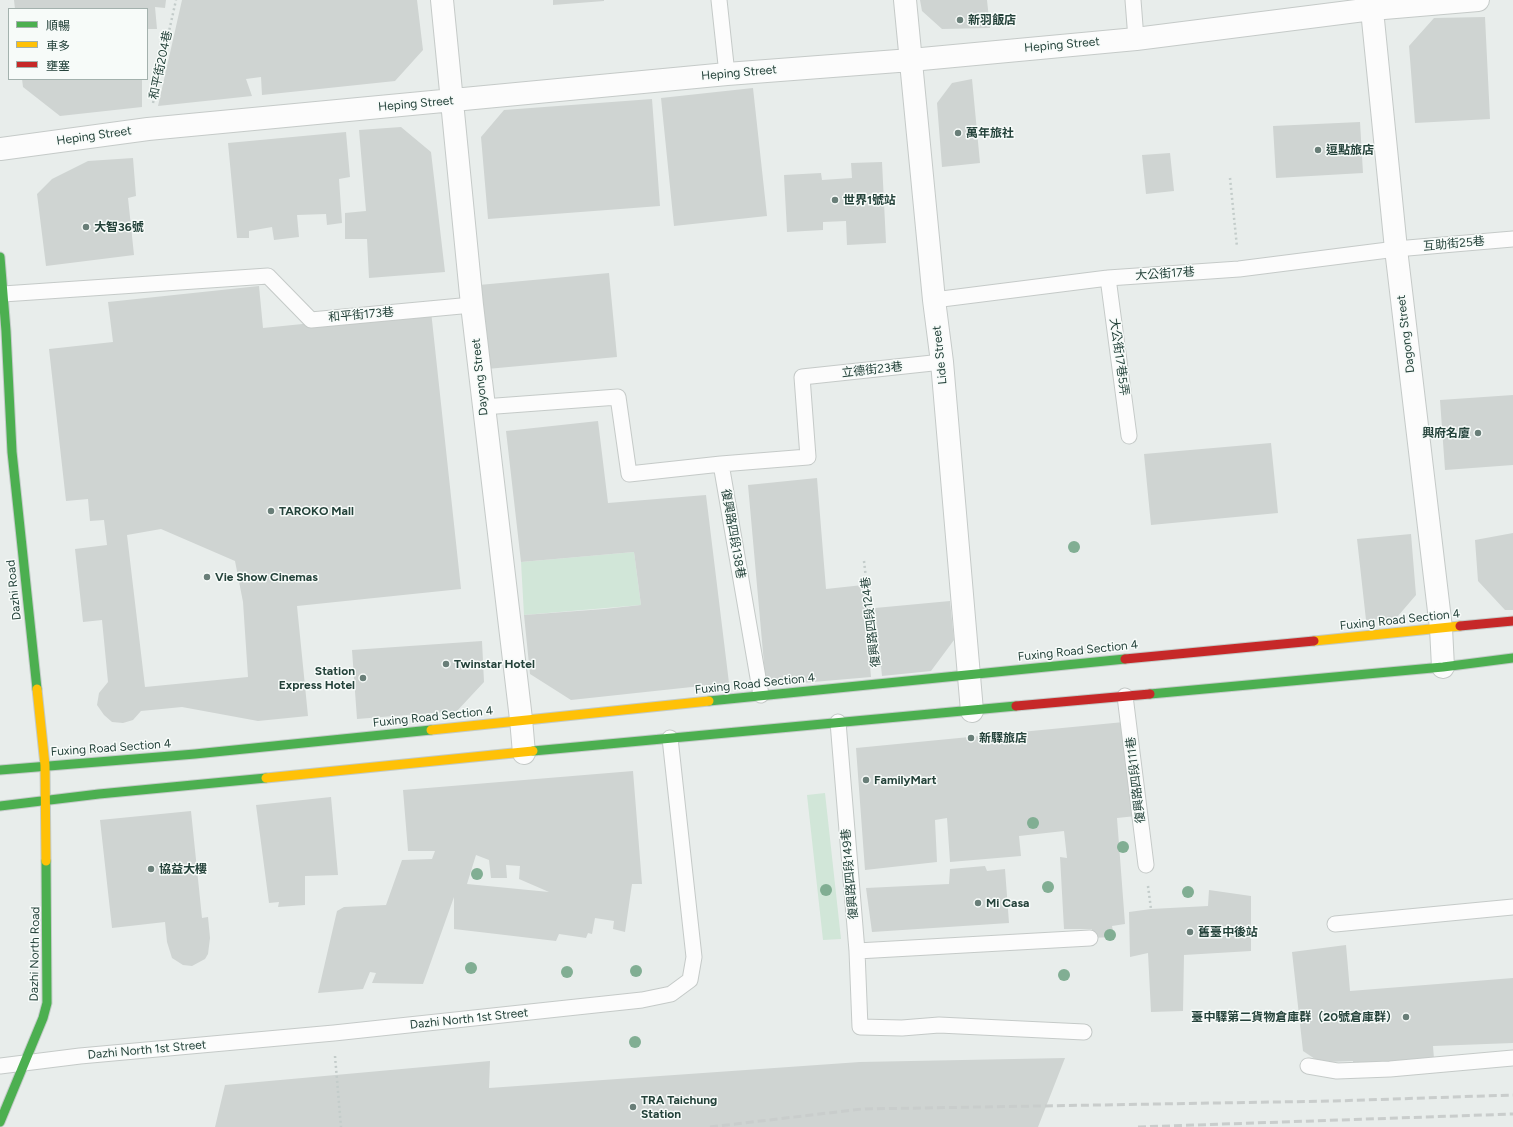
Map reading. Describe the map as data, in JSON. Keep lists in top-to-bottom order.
{
  "streets": {
    "main road": ["Dazhi Road", "Fuxing Road Section 4", "Dazhi North Road"],
    "street": [
      "Heping Street",
      "Dagong Street",
      "Lide Street",
      "Dayong Street"
    ],
    "lane": [
      "互助街25巷",
      "大公街17巷",
      "和平街173巷",
      "大公街17巷5弄",
      "立德街23巷",
      "復興路四段138巷",
      "復興路四段111巷",
      "復興路四段149巷",
      "Dazhi North 1st Street"
    ],
    "path": ["和平街204巷", "復興路四段124巷"]
  },
  "crossings": [
    ["Heping Street", "和平街204巷"],
    ["Heping Street", "Dagong Street"],
    ["Heping Street", "Lide Street"],
    ["Heping Street", "Dayong Street"],
    ["互助街25巷", "大公街17巷"],
    ["互助街25巷", "Dagong Street"],
    ["大公街17巷", "Dagong Street"],
    ["大公街17巷", "Lide Street"],
    ["大公街17巷", "大公街17巷5弄"],
    ["和平街173巷", "Dayong Street"],
    ["和平街173巷", "Dazhi Road"],
    ["Dagong Street", "Fuxing Road Section 4"],
    ["Lide Street", "立德街23巷"],
    ["Lide Street", "Fuxing Road Section 4"],
    ["立德街23巷", "復興路四段138巷"],
    ["Dayong Street", "Fuxing Road Section 4"],
    ["復興路四段138巷", "Fuxing Road Section 4"],
    ["Dazhi Road", "Fuxing Road Section 4"],
    ["Dazhi Road", "Dazhi North Road"],
    ["Fuxing Road Section 4", "復興路四段124巷"],
    ["Dazhi North Road", "Dazhi North 1st Street"]
  ],
  "places": [
    "新羽飯店",
    "萬年旅社",
    "逗點旅店",
    "世界1號站",
    "大智36號",
    "興府名廈",
    "TAROKO Mall",
    "Vie Show Cinemas",
    "Twinstar Hotel",
    "Station Express Hotel",
    "新驛旅店",
    "FamilyMart",
    "協益大樓",
    "Mi Casa",
    "舊臺中後站",
    "臺中驛第二貨物倉庫群（20號倉庫群）",
    "TRA Taichung Station"
  ],
  "legend": ["順暢", "車多", "壅塞"]
}
